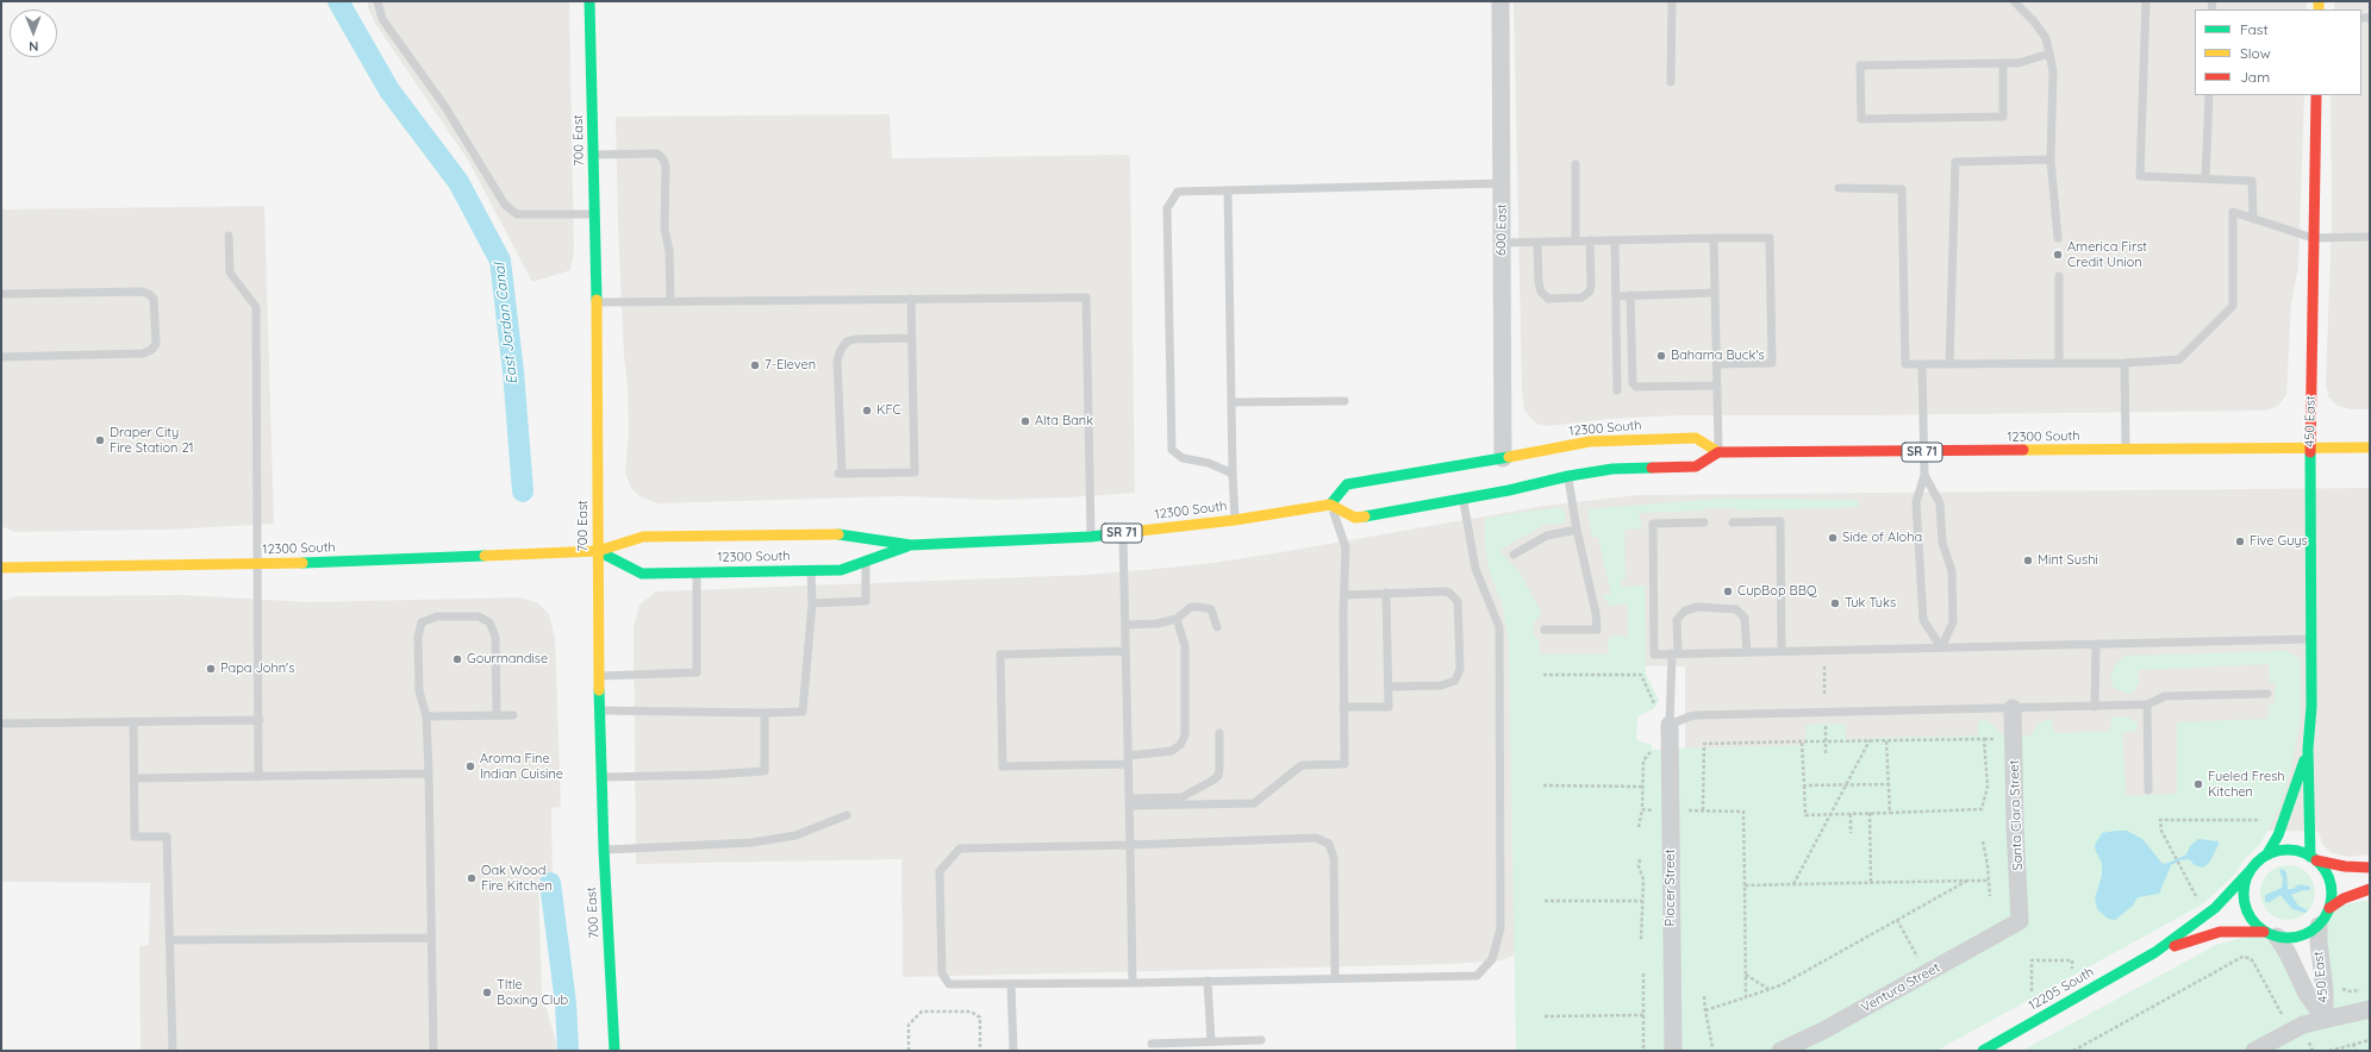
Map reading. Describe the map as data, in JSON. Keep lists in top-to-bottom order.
{
  "streets": {
    "main road": [
      "700 East",
      "450 East",
      "12300 South",
      "SR 71",
      "12205 South"
    ],
    "street": [
      "600 East",
      "Santa Clara Street",
      "Placer Street",
      "Ventura Street"
    ]
  },
  "crossings": [
    ["700 East", "12300 South"],
    ["600 East", "12300 South"],
    ["450 East", "12300 South"],
    ["450 East", "12205 South"],
    ["Santa Clara Street", "Ventura Street"]
  ],
  "water": ["East Jordan Canal"],
  "places": [
    "America First Credit Union",
    "Bahama Buck's",
    "7-Eleven",
    "KFC",
    "Alta Bank",
    "Draper City Fire Station 21",
    "Side of Aloha",
    "Five Guys",
    "Mint Sushi",
    "CupBop BBQ",
    "Tuk Tuks",
    "Gourmandise",
    "Papa John's",
    "Aroma Fine Indian Cuisine",
    "Fueled Fresh Kitchen",
    "Oak Wood Fire Kitchen",
    "TItle Boxing Club"
  ],
  "legend": ["Fast", "Slow", "Jam"],
  "north": "bottom"
}
